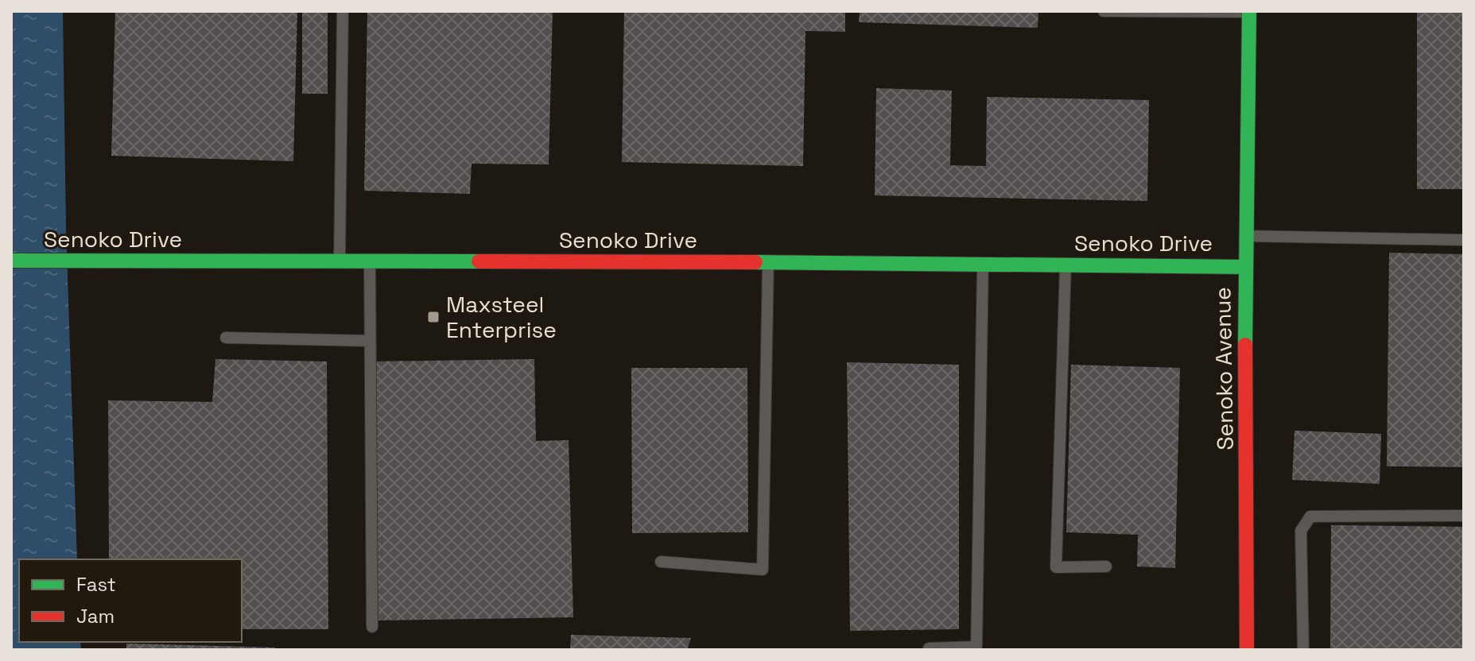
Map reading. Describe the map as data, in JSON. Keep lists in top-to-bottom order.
{
  "streets": {
    "street": ["Senoko Drive", "Senoko Avenue"]
  },
  "crossings": [
    ["Senoko Drive", "Senoko Avenue"]
  ],
  "places": {
    "transit": ["Maxsteel Enterprise"]
  },
  "legend": ["Fast", "Jam"]
}
